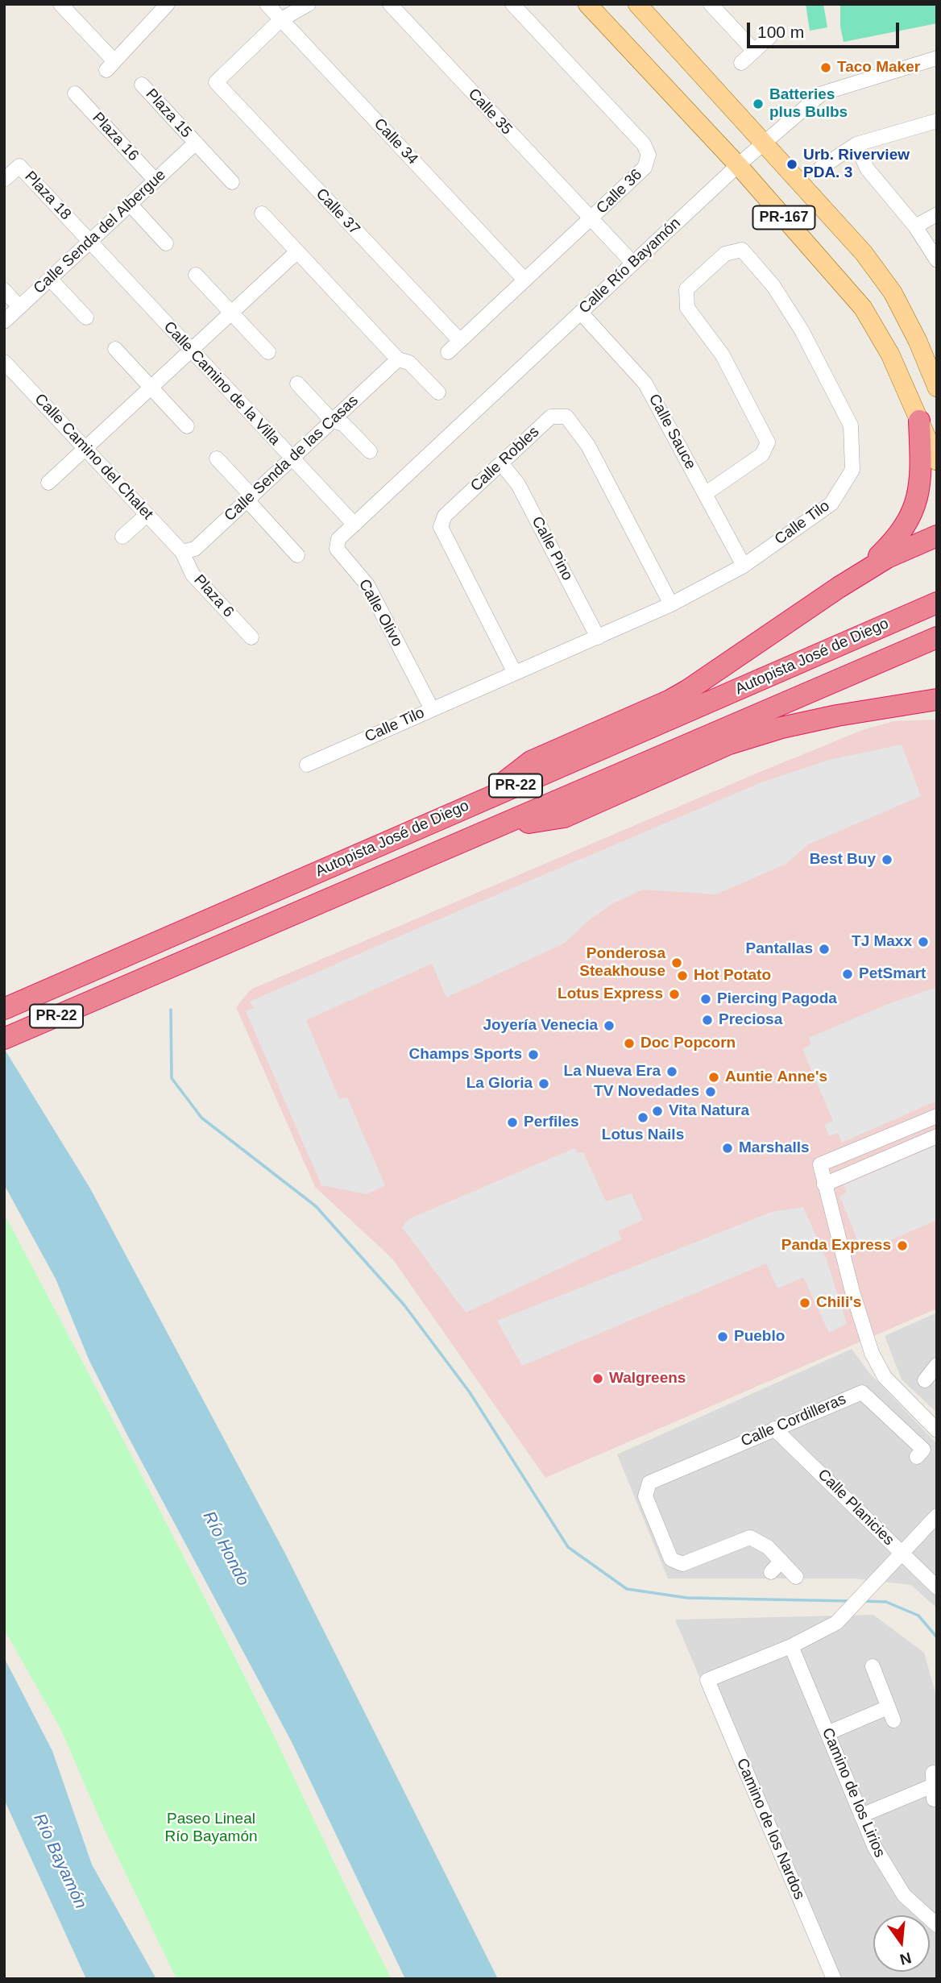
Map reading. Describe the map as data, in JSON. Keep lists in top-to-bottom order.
{
  "streets": {
    "highway": ["Autopista José de Diego", "PR-22"],
    "main road": ["PR-167"],
    "street": [
      "Calle 35",
      "Plaza 15",
      "Plaza 16",
      "Calle 34",
      "Calle 36",
      "Plaza 18",
      "Calle 37",
      "Calle Senda del Albergue",
      "Calle Río Bayamón",
      "Calle Camino de la Villa",
      "Calle Sauce",
      "Calle Camino del Chalet",
      "Calle Senda de las Casas",
      "Calle Robles",
      "Calle Tilo",
      "Calle Pino",
      "Plaza 6",
      "Calle Olivo",
      "Calle Cordilleras",
      "Calle Planicies",
      "Camino de los Lirios",
      "Camino de los Nardos"
    ]
  },
  "crossings": [
    ["Calle 35", "Calle 36"],
    ["Calle 35", "Calle Río Bayamón"],
    ["Plaza 15", "Calle Senda del Albergue"],
    ["Plaza 16", "Calle Senda del Albergue"],
    ["Calle 34", "Calle 36"],
    ["Calle 34", "Calle 37"],
    ["Calle 36", "Calle 37"],
    ["Plaza 18", "Calle Senda del Albergue"],
    ["Plaza 18", "Calle Camino de la Villa"],
    ["PR-167", "Calle Río Bayamón"],
    ["Calle Senda del Albergue", "Calle Camino de la Villa"],
    ["Calle Río Bayamón", "Calle Camino de la Villa"],
    ["Calle Río Bayamón", "Calle Sauce"],
    ["Calle Río Bayamón", "Calle Olivo"],
    ["Calle Camino de la Villa", "Calle Senda de las Casas"],
    ["Calle Camino de la Villa", "Calle Olivo"],
    ["Calle Sauce", "Calle Tilo"],
    ["Calle Camino del Chalet", "Calle Senda de las Casas"],
    ["Calle Camino del Chalet", "Plaza 6"],
    ["Calle Senda de las Casas", "Plaza 6"],
    ["Calle Robles", "Calle Tilo"],
    ["Calle Robles", "Calle Pino"],
    ["Calle Tilo", "Calle Pino"],
    ["Calle Tilo", "Calle Olivo"],
    ["Calle Cordilleras", "Calle Planicies"],
    ["Camino de los Lirios", "Camino de los Nardos"]
  ],
  "water": ["Río Hondo", "Río Bayamón"],
  "parks": ["Paseo Lineal Río Bayamón"],
  "places": [
    "Taco Maker",
    "Batteries plus Bulbs",
    "Urb. Riverview PDA. 3",
    "Best Buy",
    "TJ Maxx",
    "Pantallas",
    "Ponderosa Steakhouse",
    "PetSmart",
    "Hot Potato",
    "Lotus Express",
    "Piercing Pagoda",
    "Preciosa",
    "Joyería Venecia",
    "Doc Popcorn",
    "Champs Sports",
    "La Nueva Era",
    "Auntie Anne's",
    "La Gloria",
    "TV Novedades",
    "Vita Natura",
    "Lotus Nails",
    "Perfiles",
    "Marshalls",
    "Panda Express",
    "Chili's",
    "Pueblo",
    "Walgreens"
  ],
  "scale_bar": "100 m",
  "north": "bottom"
}
